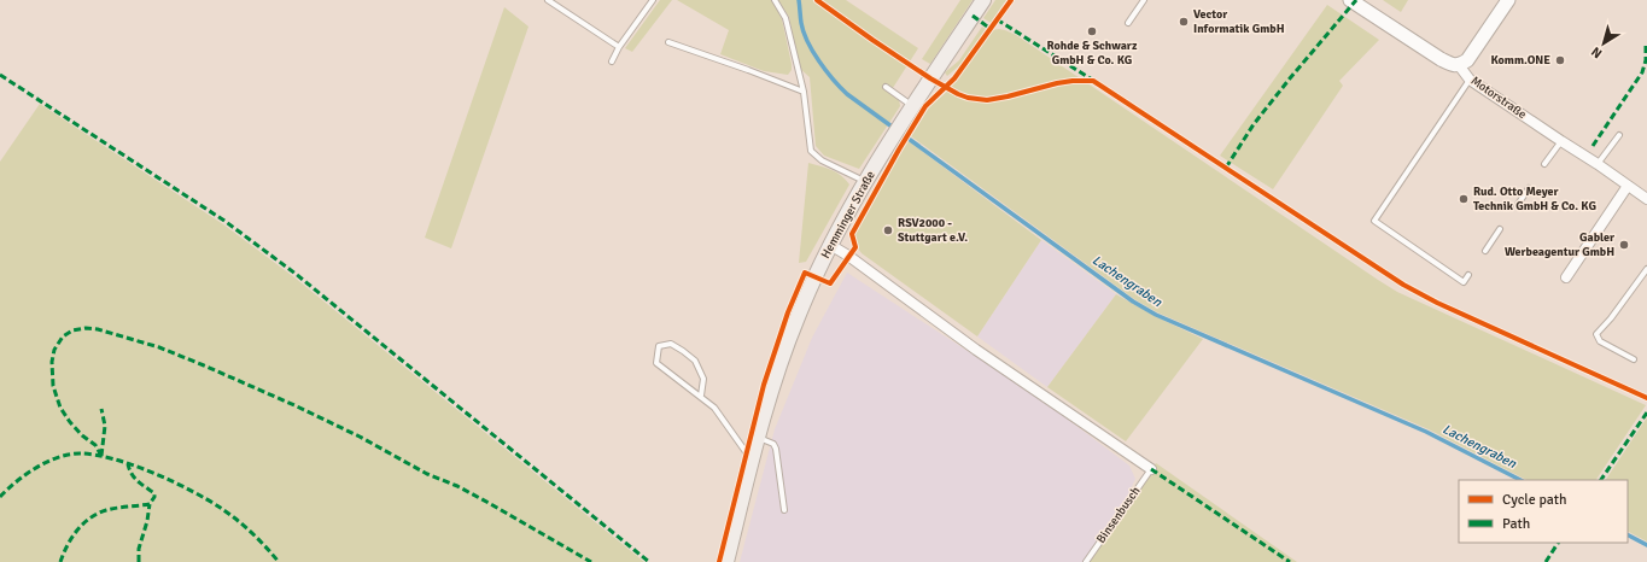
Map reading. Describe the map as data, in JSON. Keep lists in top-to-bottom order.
{
  "streets": {
    "main road": ["Hemminger Straße"],
    "street": ["Motorstraße"],
    "lane": ["Binsenbusch"]
  },
  "water": ["Lachengraben"],
  "places": [
    "Vector Informatik GmbH",
    "Rohde & Schwarz GmbH & Co. KG",
    "Komm.ONE",
    "Rud. Otto Meyer Technik GmbH & Co. KG",
    "RSV2000 - Stuttgart e.V.",
    "Gabler Werbeagentur GmbH"
  ],
  "legend": ["Cycle path", "Path"],
  "north": "bottom left"
}
